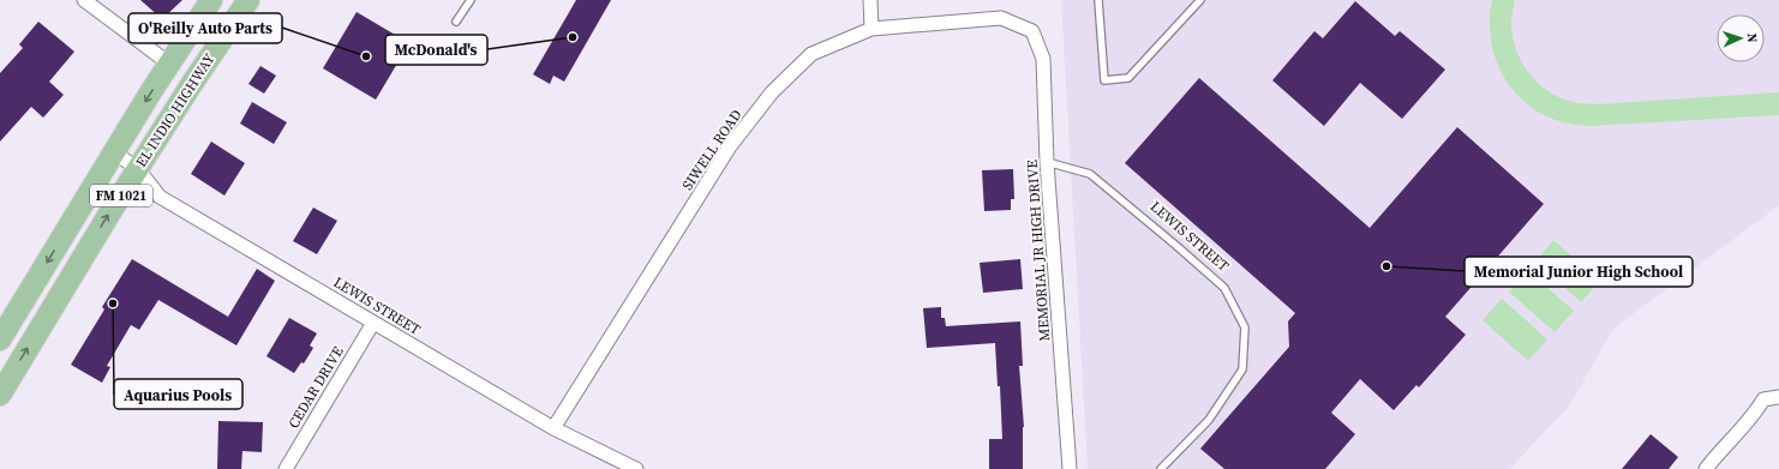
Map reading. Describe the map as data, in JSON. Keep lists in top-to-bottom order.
{
  "streets": {
    "main road": ["EL INDIO HIGHWAY", "FM 1021"],
    "street": [
      "SIWELL ROAD",
      "LEWIS STREET",
      "MEMORIAL JR HIGH DRIVE",
      "CEDAR DRIVE"
    ]
  },
  "crossings": [
    ["EL INDIO HIGHWAY", "LEWIS STREET"],
    ["SIWELL ROAD", "LEWIS STREET"],
    ["SIWELL ROAD", "MEMORIAL JR HIGH DRIVE"],
    ["LEWIS STREET", "MEMORIAL JR HIGH DRIVE"],
    ["LEWIS STREET", "CEDAR DRIVE"]
  ],
  "places": [
    "McDonald's",
    "O'Reilly Auto Parts",
    "Memorial Junior High School",
    "Aquarius Pools"
  ],
  "north": "right"
}
